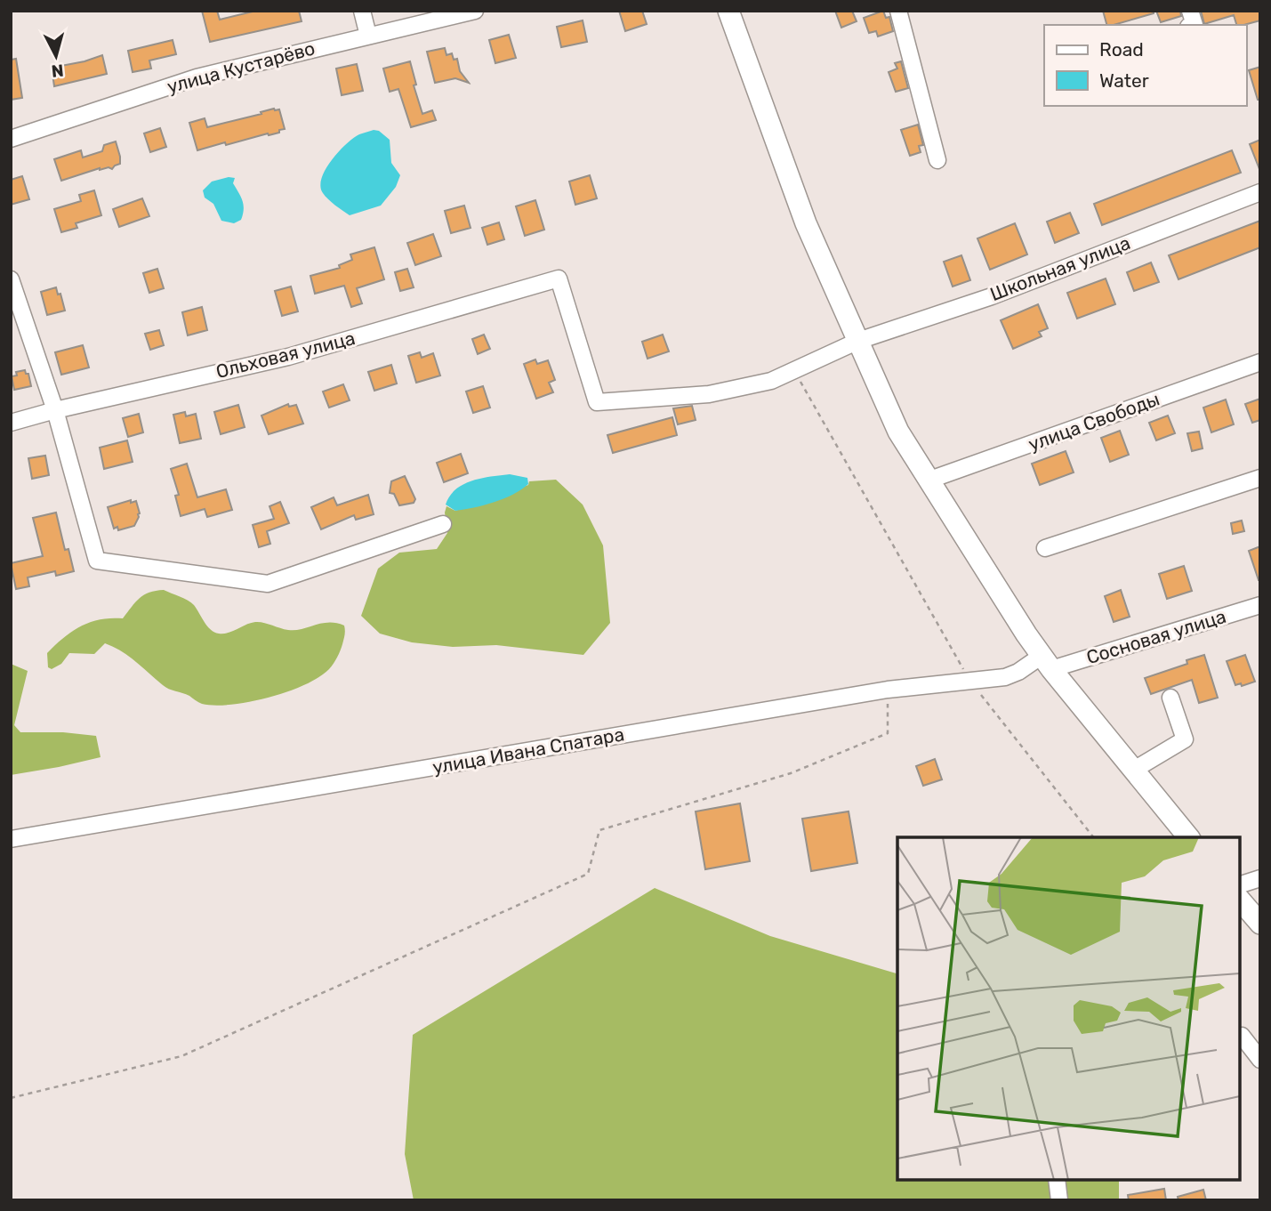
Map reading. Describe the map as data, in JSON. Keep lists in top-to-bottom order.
{
  "streets": {
    "street": [
      "улица Кустарёво",
      "Школьная улица",
      "Ольховая улица",
      "улица Свободы",
      "Сосновая улица",
      "улица Ивана Спатара"
    ]
  },
  "crossings": [
    ["Школьная улица", "Ольховая улица"],
    ["Сосновая улица", "улица Ивана Спатара"]
  ],
  "legend": ["Road", "Water"],
  "north": "bottom"
}
